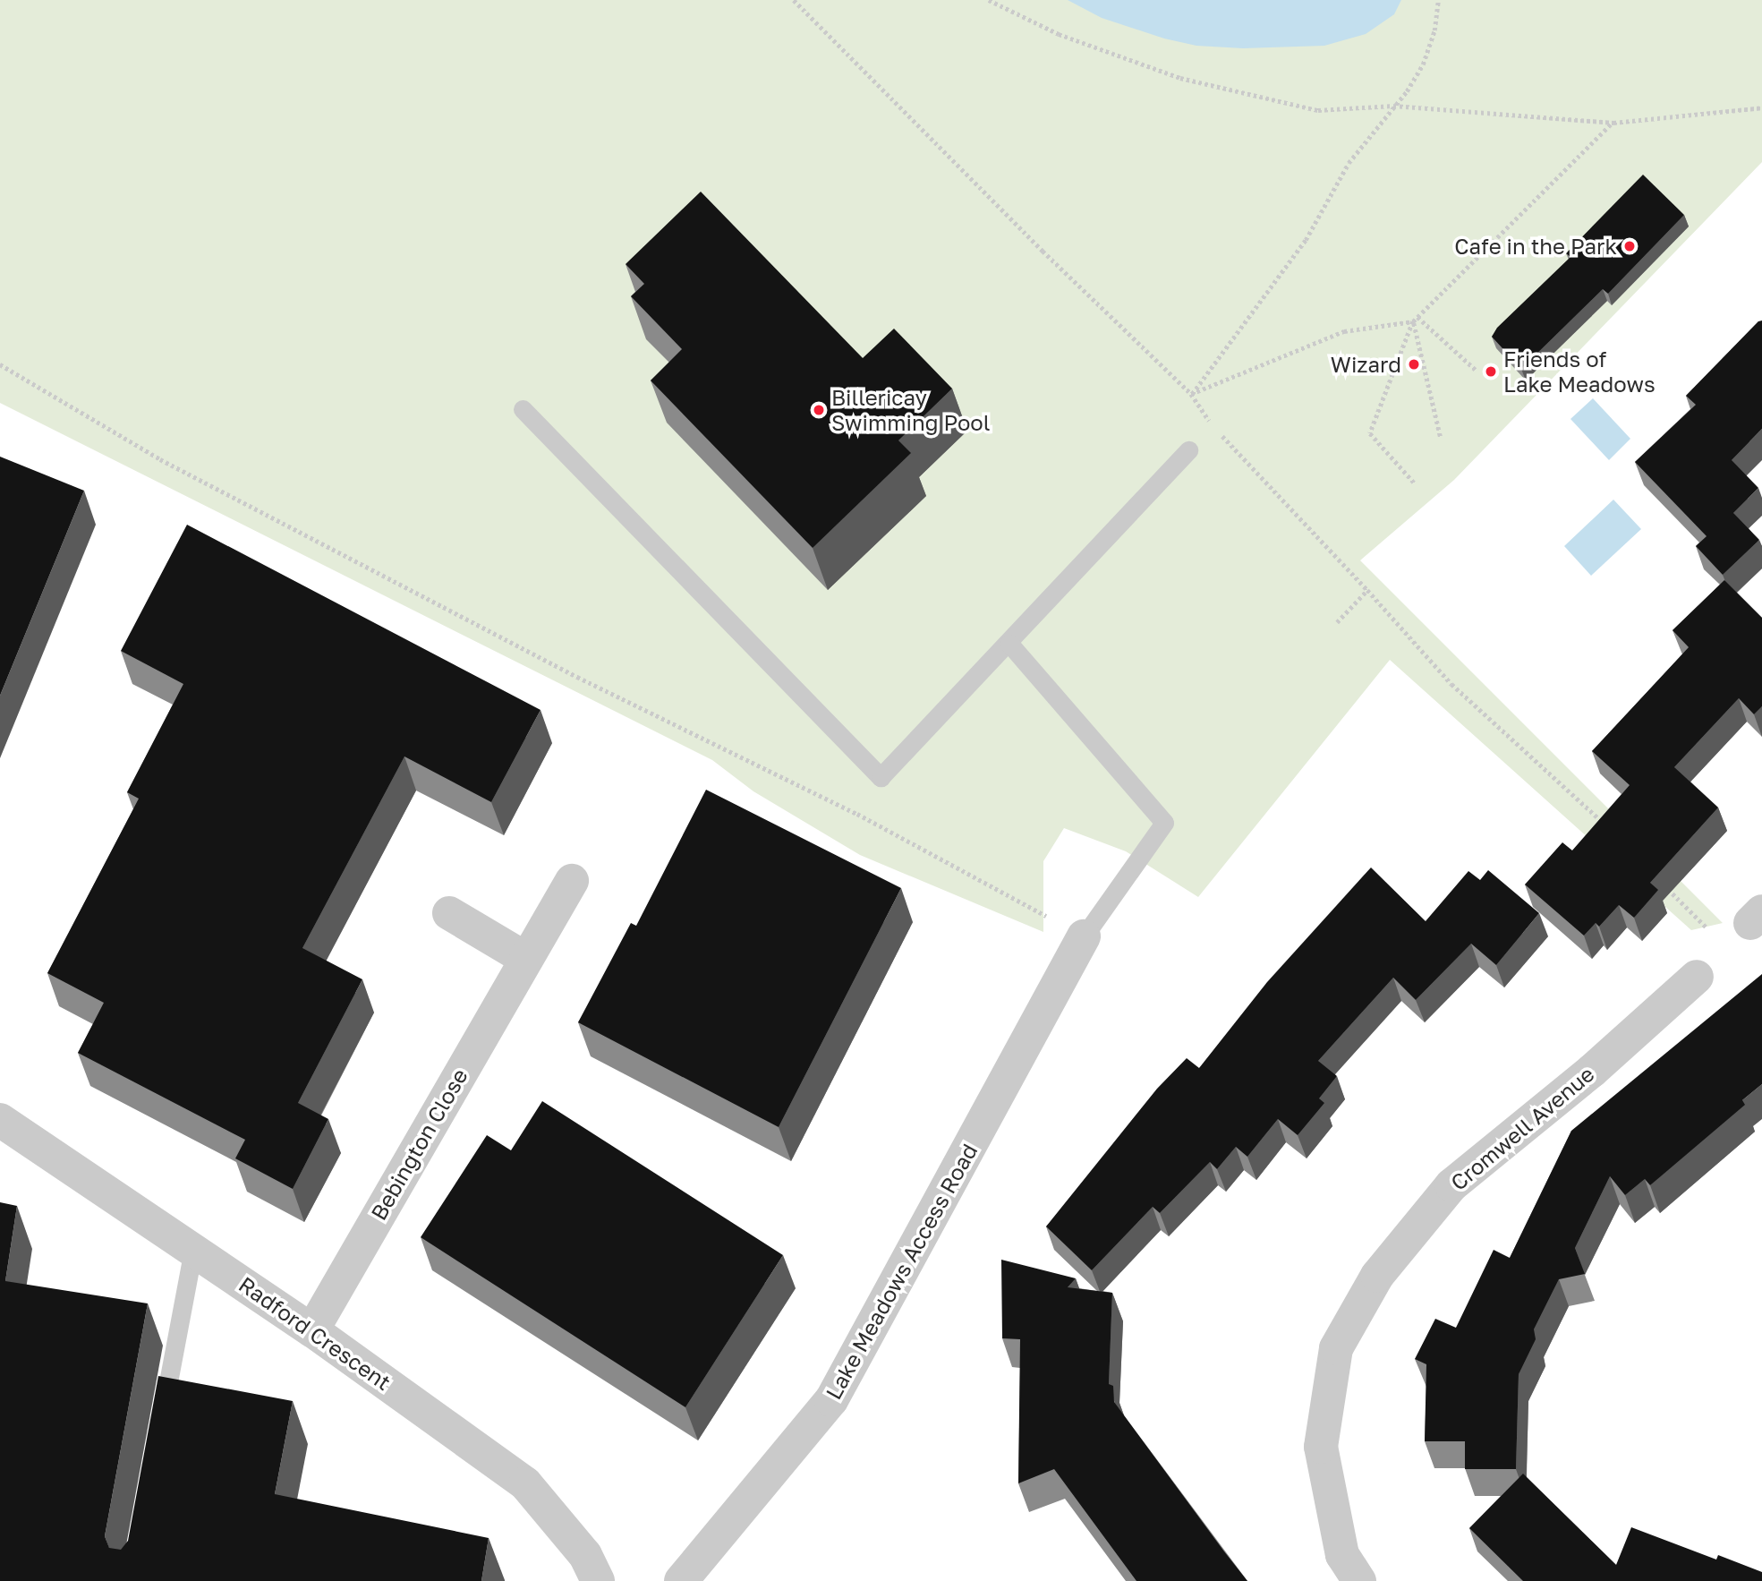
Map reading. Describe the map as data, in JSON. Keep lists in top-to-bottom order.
{
  "streets": {
    "street": [
      "Cromwell Avenue",
      "Bebington Close",
      "Lake Meadows Access Road",
      "Radford Crescent"
    ]
  },
  "crossings": [
    ["Bebington Close", "Radford Crescent"]
  ],
  "places": [
    "Cafe in the Park",
    "Wizard",
    "Friends of Lake Meadows",
    "Billericay Swimming Pool"
  ]
}
